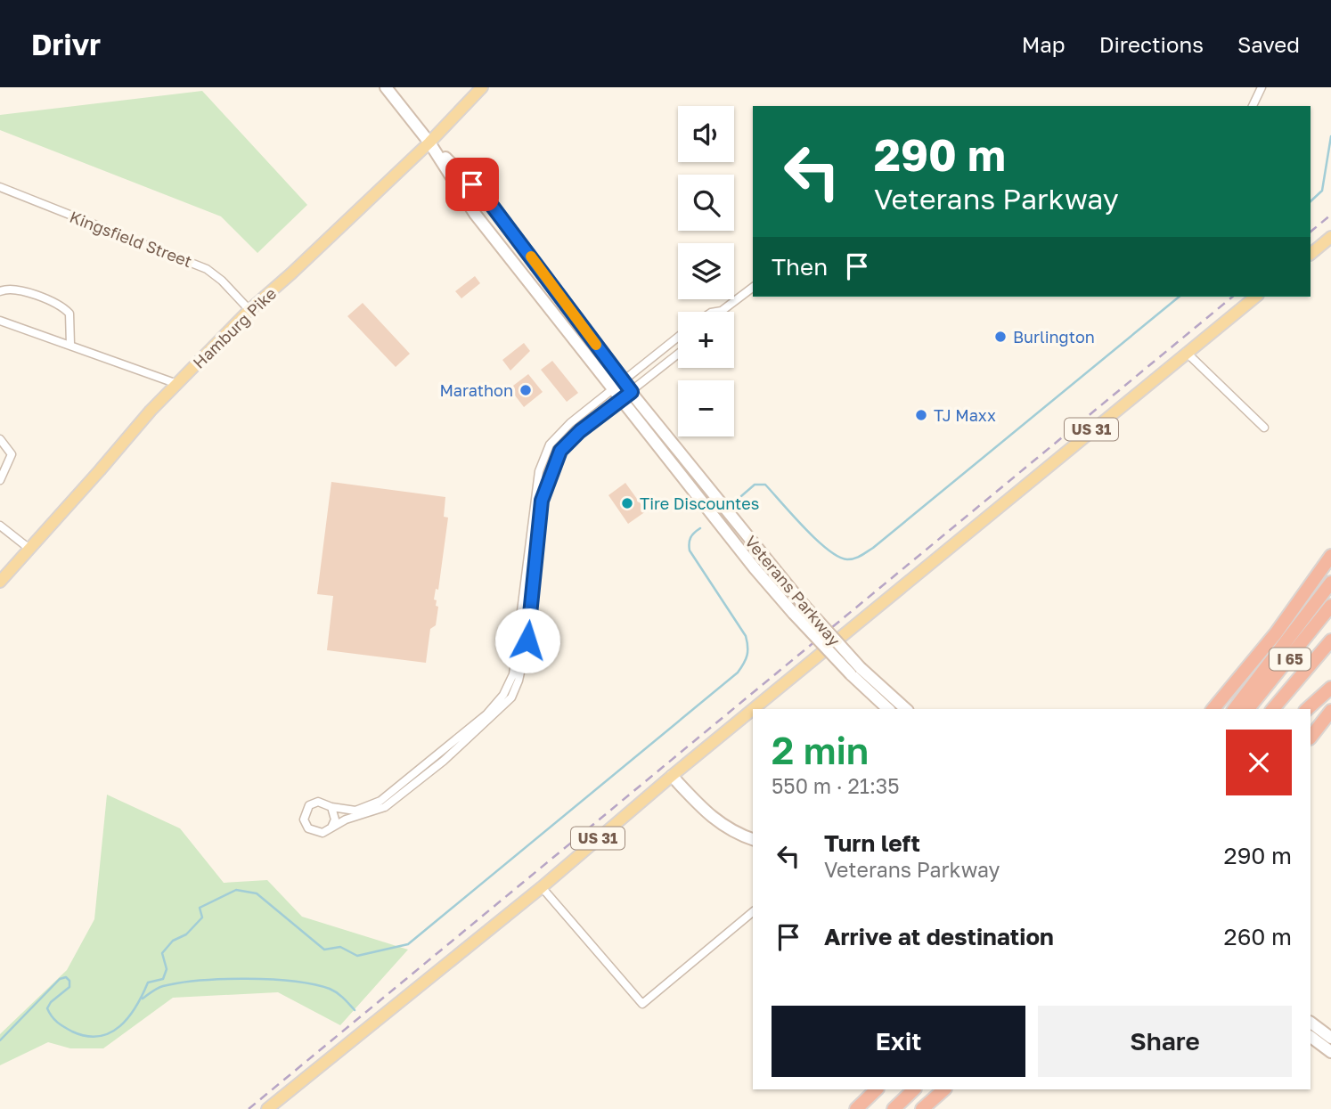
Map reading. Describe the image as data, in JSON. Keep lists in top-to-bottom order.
{
  "streets": {
    "highway": ["I 65"],
    "main road": ["Hamburg Pike", "US 31", "Veterans Parkway"],
    "street": ["Kingsfield Street"]
  },
  "crossings": [
    ["Kingsfield Street", "Hamburg Pike"],
    ["Hamburg Pike", "Veterans Parkway"]
  ],
  "places": [
    "Burlington",
    "Marathon",
    "TJ Maxx",
    "Tire Discountes"
  ],
  "page": {
    "header": "Drivr",
    "nav": ["Map", "Directions", "Saved"],
    "map_buttons": ["+", "−"],
    "turn": ["290 m", "Veterans Parkway"],
    "then": "Then",
    "heading": ["2 min", "550 m · 21:35"],
    "list": [
      {
        "name": "Turn left",
        "note": "Veterans Parkway",
        "value": "290 m"
      },
      {
        "name": "Arrive at destination",
        "value": "260 m"
      }
    ],
    "buttons": ["Exit", "Share"]
  }
}
